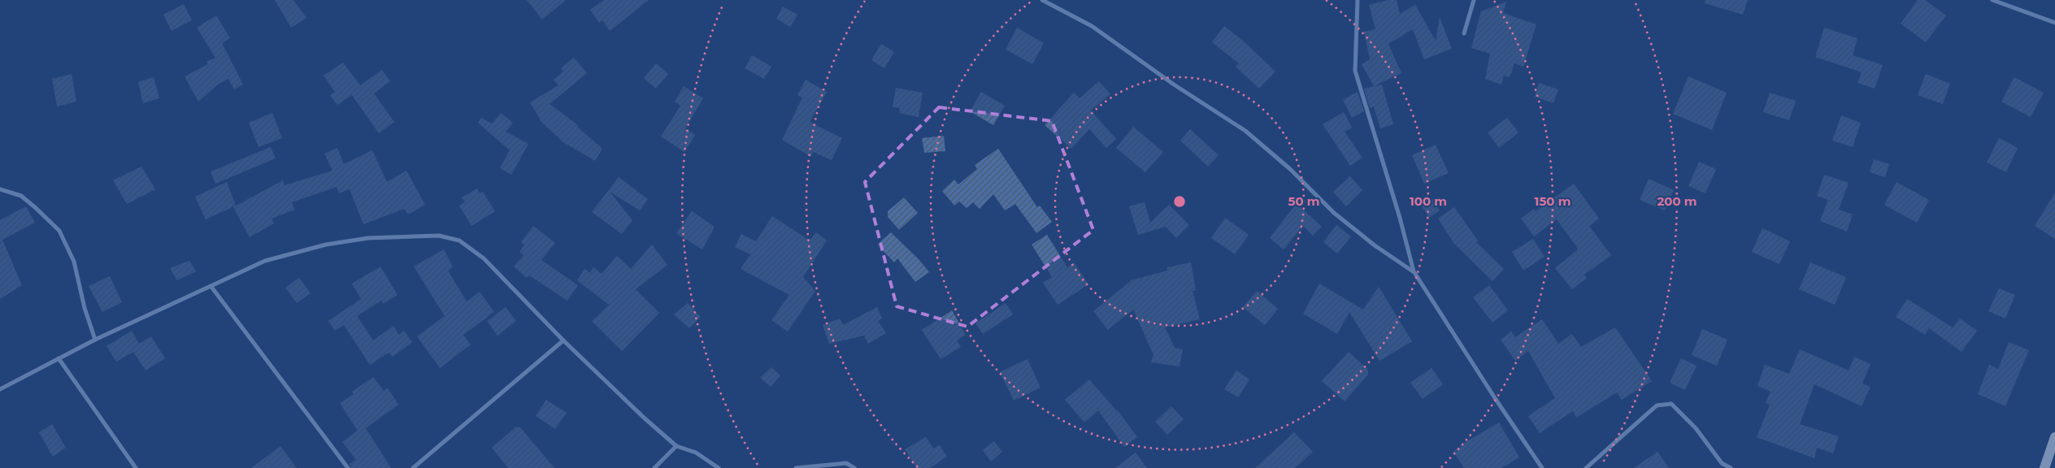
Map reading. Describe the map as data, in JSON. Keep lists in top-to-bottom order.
{
  "rings": [
    "50 m",
    "100 m",
    "150 m",
    "200 m"
  ]
}
